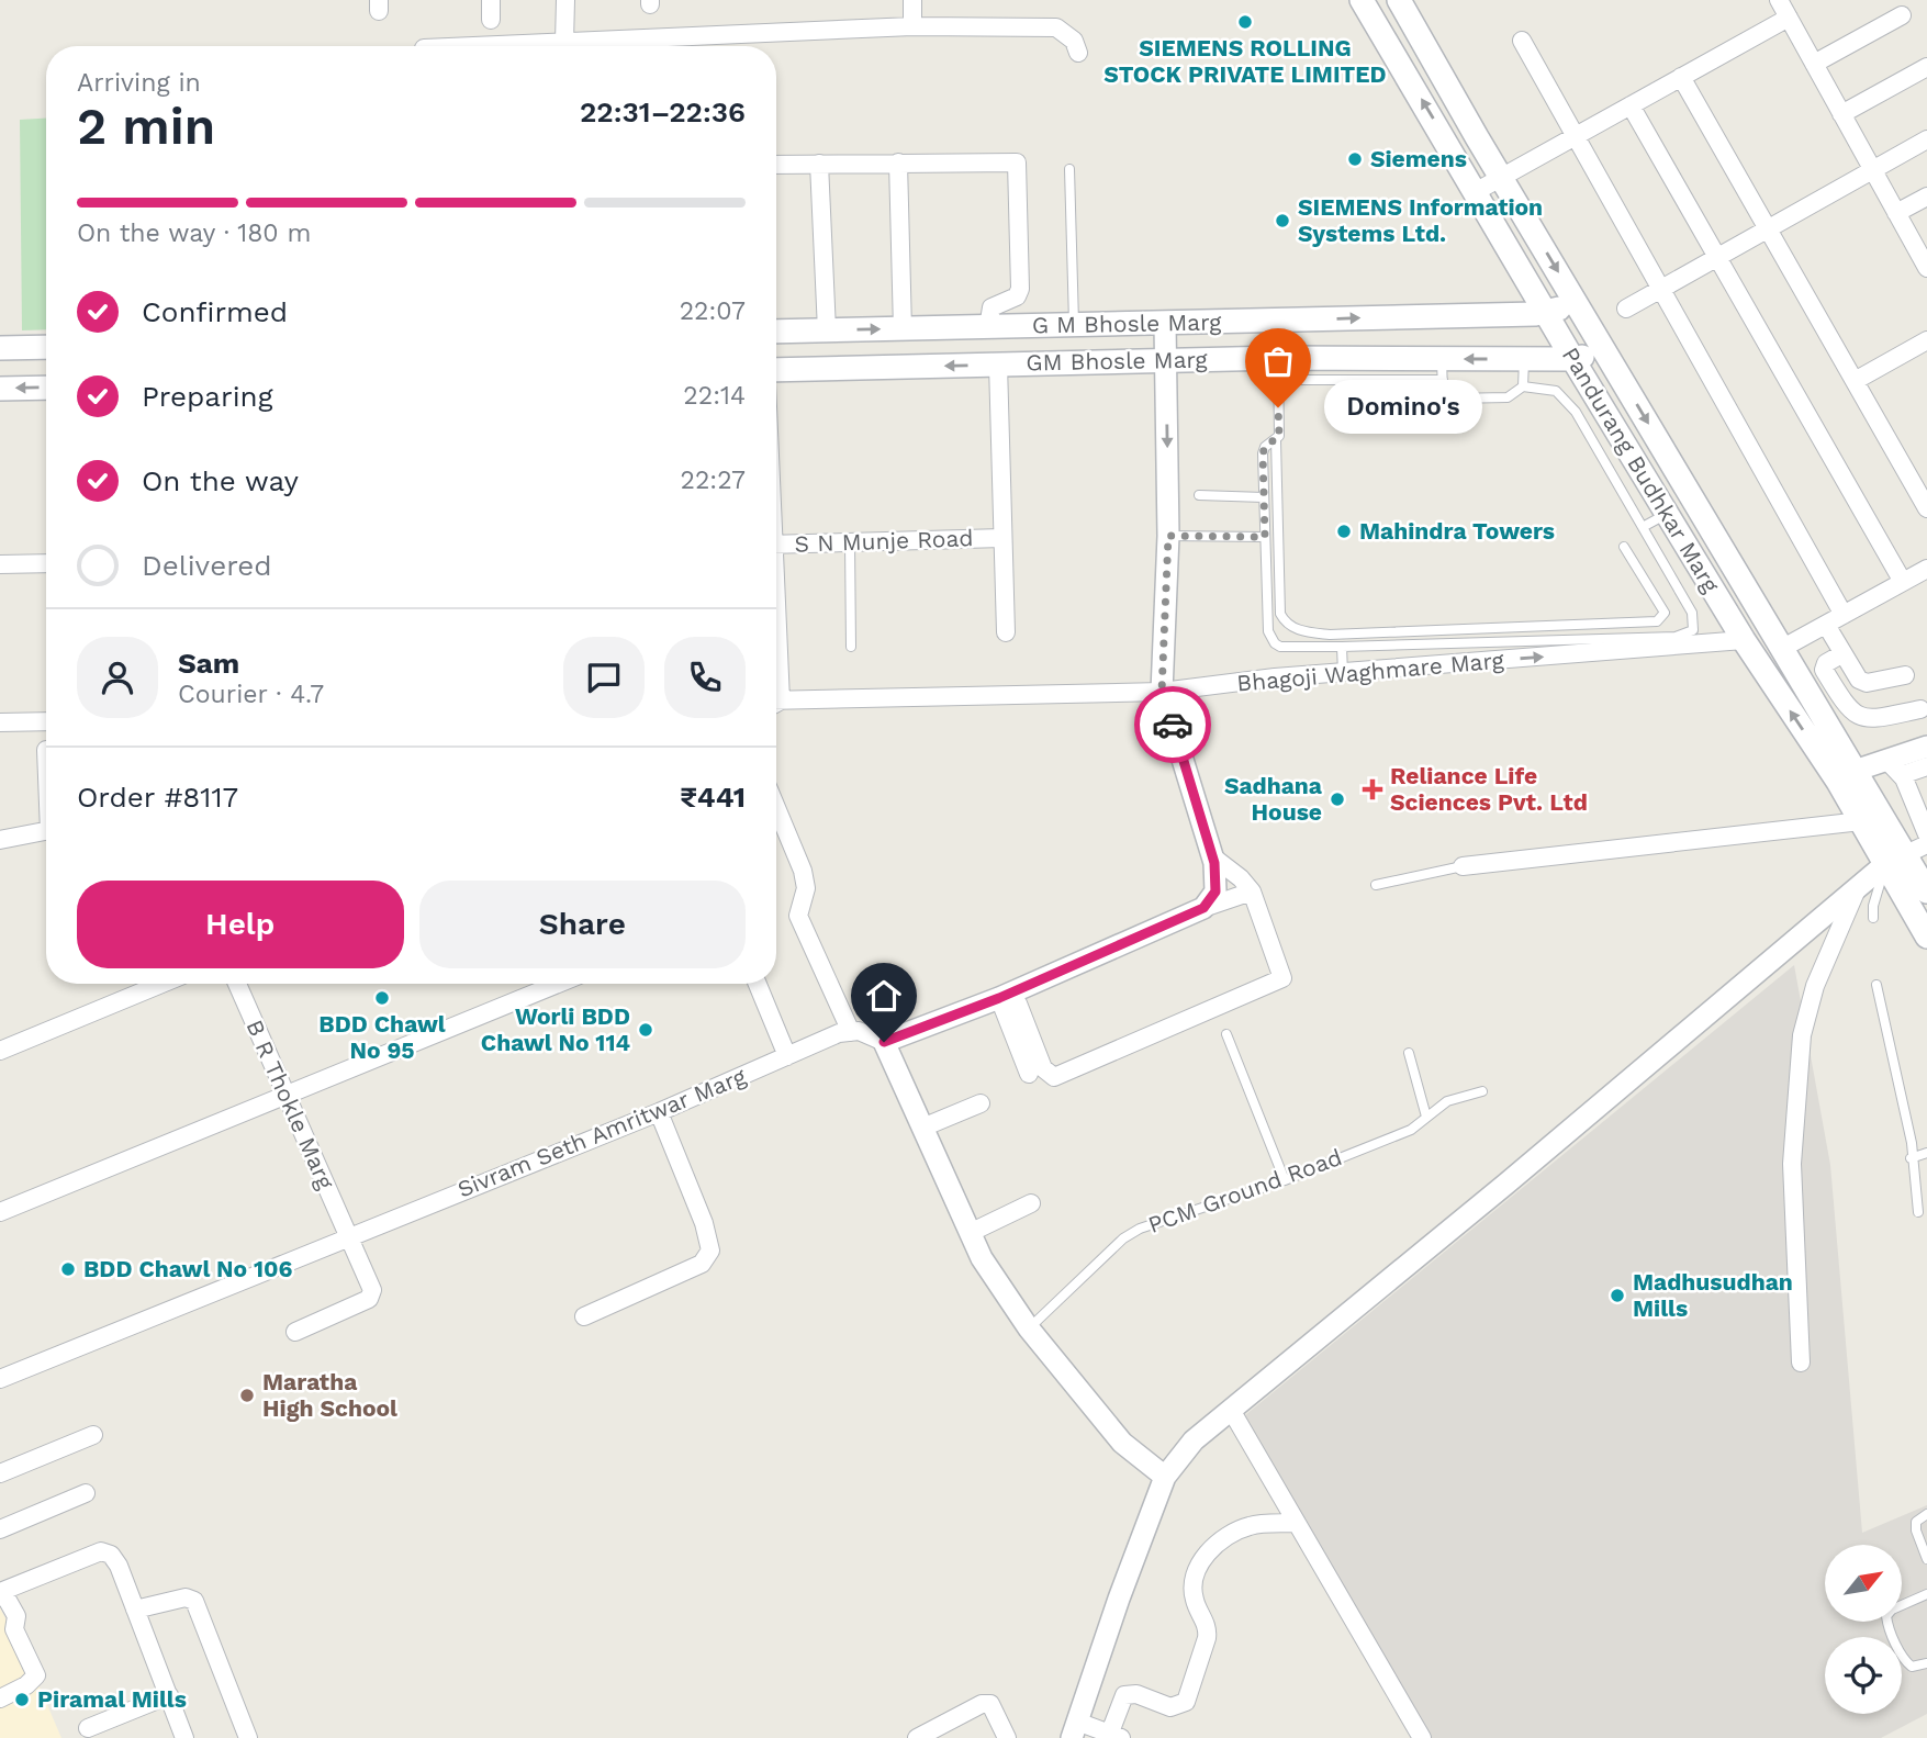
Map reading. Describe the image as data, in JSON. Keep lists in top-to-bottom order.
{
  "streets": {
    "main road": ["G M Bhosle Marg", "GM Bhosle Marg", "Pandurang Budhkar Marg"],
    "street": [
      "S N Munje Road",
      "Bhagoji Waghmare Marg",
      "B R Thokle Marg",
      "Sivram Seth Amritwar Marg"
    ],
    "lane": ["PCM Ground Road"]
  },
  "crossings": [
    ["G M Bhosle Marg", "Pandurang Budhkar Marg"],
    ["GM Bhosle Marg", "Pandurang Budhkar Marg"],
    ["Pandurang Budhkar Marg", "Bhagoji Waghmare Marg"],
    ["B R Thokle Marg", "Sivram Seth Amritwar Marg"]
  ],
  "one_way": ["G M Bhosle Marg", "GM Bhosle Marg"],
  "places": {
    "other": [
      "SIEMENS ROLLING STOCK PRIVATE LIMITED",
      "Siemens",
      "SIEMENS Information Systems Ltd.",
      "Domino's",
      "Mahindra Towers",
      "Sadhana House",
      "BDD Chawl No 95",
      "Worli BDD Chawl No 114",
      "BDD Chawl No 106",
      "Madhusudhan Mills",
      "Maratha High School",
      "Piramal Mills"
    ],
    "health": ["Reliance Life Sciences Pvt. Ltd"]
  },
  "north": "top right",
  "page": {
    "heading": ["2 min", "Arriving in", "22:31–22:36"],
    "panel": [
      "Sam",
      "Courier · 4.7",
      "Order #8117",
      "₹441"
    ],
    "bar": "On the way · 180 m",
    "list": [
      ["Confirmed", "22:07"],
      ["Preparing", "22:14"],
      ["On the way", "22:27"],
      "Delivered"
    ],
    "bubble": "Domino's",
    "buttons": ["Help", "Share"]
  }
}
